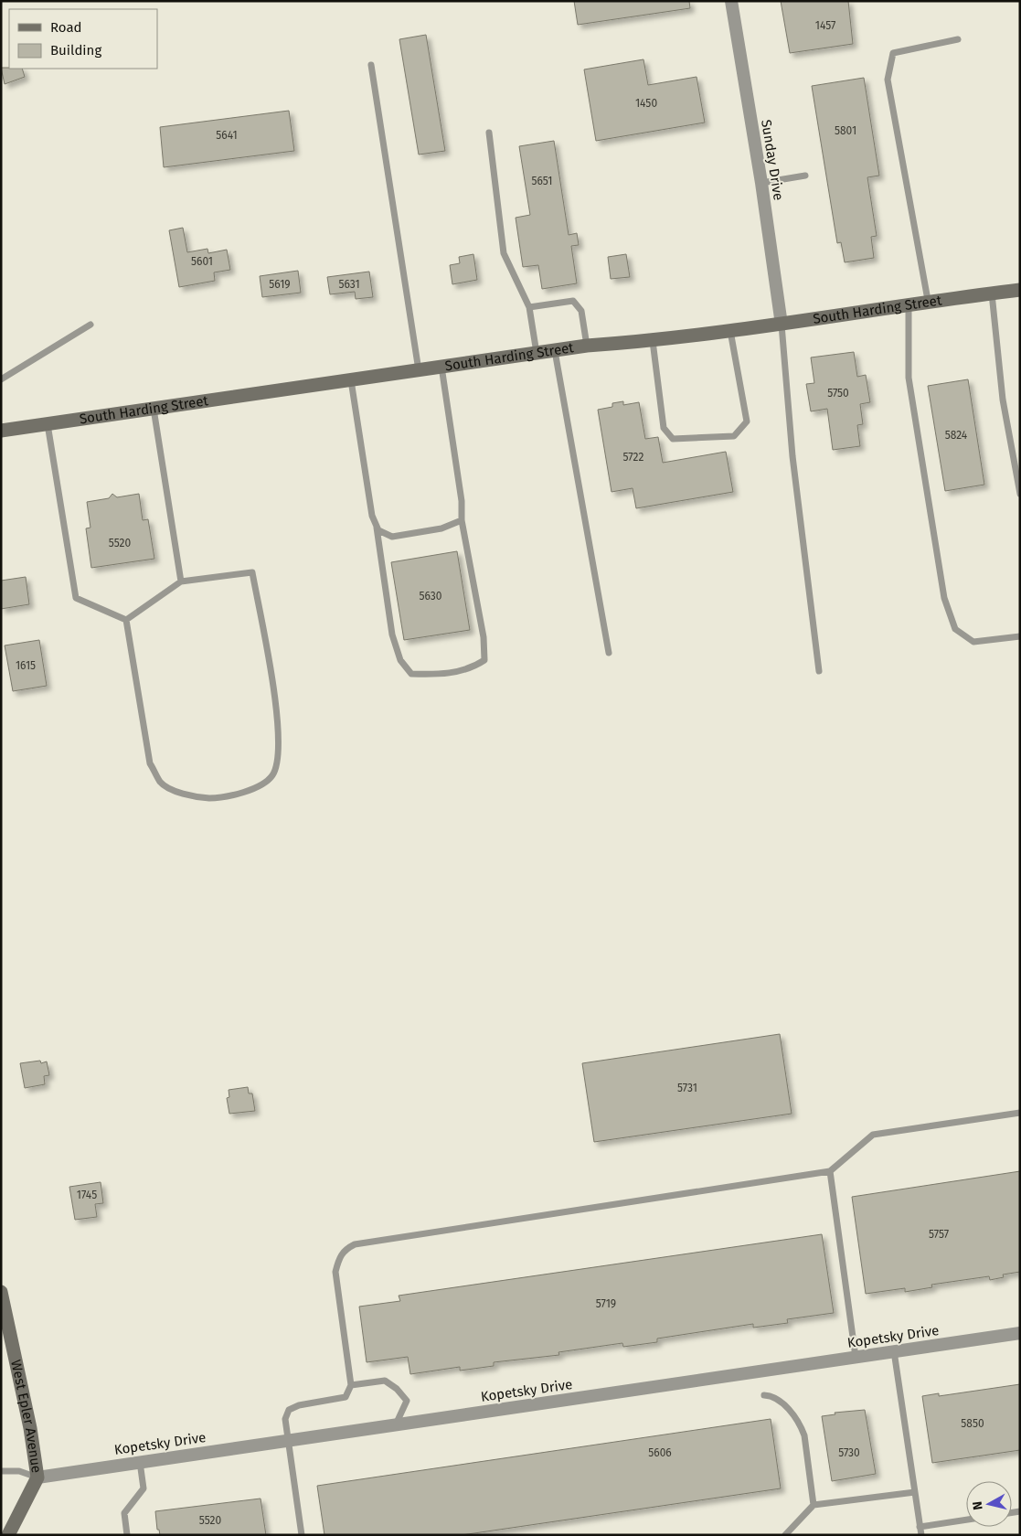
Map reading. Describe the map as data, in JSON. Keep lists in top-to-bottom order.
{
  "streets": {
    "street": [
      "Sunday Drive",
      "South Harding Street",
      "Kopetsky Drive",
      "West Epler Avenue"
    ]
  },
  "crossings": [
    ["Sunday Drive", "South Harding Street"],
    ["Kopetsky Drive", "West Epler Avenue"]
  ],
  "house_numbers": [
    "1457",
    "1450",
    "5801",
    "5641",
    "5651",
    "5601",
    "5619",
    "5631",
    "5750",
    "5824",
    "5722",
    "5520",
    "5630",
    "1615",
    "5731",
    "1745",
    "5757",
    "5719",
    "5850",
    "5606",
    "5730",
    "5520"
  ],
  "legend": ["Road", "Building"],
  "north": "left"
}
